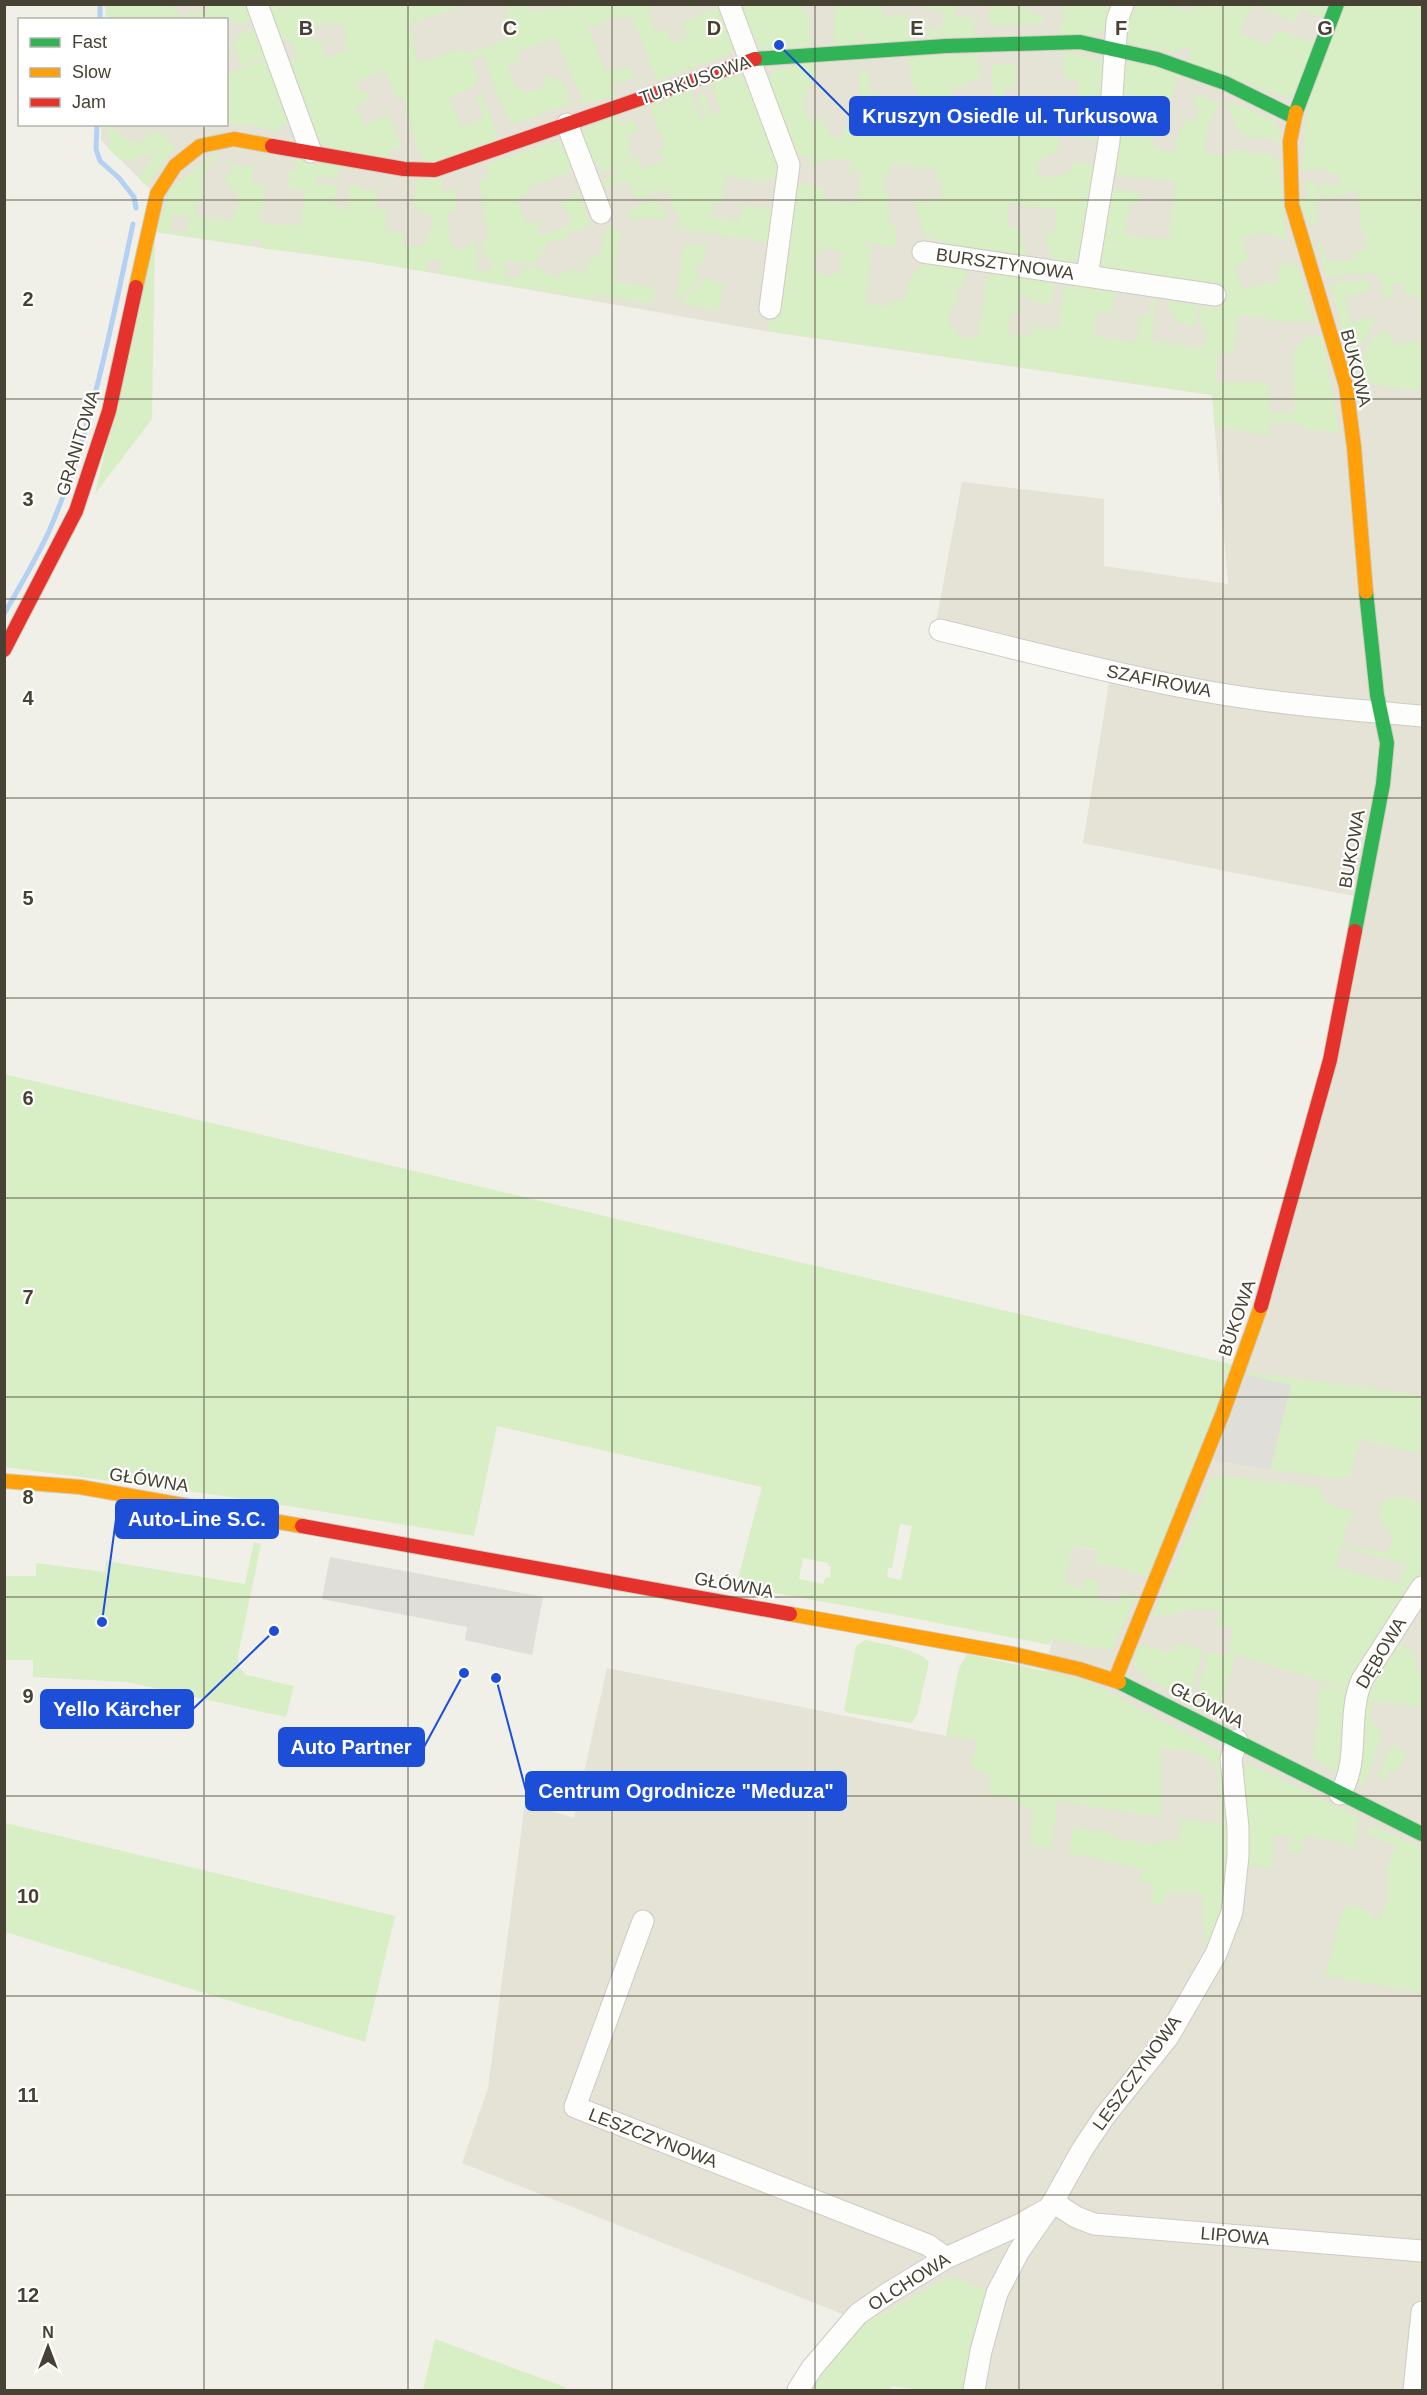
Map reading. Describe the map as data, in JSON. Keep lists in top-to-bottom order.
{
  "streets": {
    "street": [
      "TURKUSOWA",
      "BURSZTYNOWA",
      "BUKOWA",
      "GRANITOWA",
      "SZAFIROWA",
      "GŁÓWNA",
      "DĘBOWA",
      "LESZCZYNOWA",
      "LIPOWA",
      "OLCHOWA"
    ]
  },
  "crossings": [
    ["TURKUSOWA", "BURSZTYNOWA"],
    ["TURKUSOWA", "BUKOWA"],
    ["TURKUSOWA", "GRANITOWA"],
    ["BUKOWA", "SZAFIROWA"],
    ["BUKOWA", "GŁÓWNA"],
    ["GŁÓWNA", "DĘBOWA"],
    ["GŁÓWNA", "LESZCZYNOWA"],
    ["LESZCZYNOWA", "LIPOWA"],
    ["LESZCZYNOWA", "OLCHOWA"],
    ["LIPOWA", "OLCHOWA"]
  ],
  "places": [
    "Kruszyn Osiedle ul. Turkusowa",
    "Auto-Line S.C.",
    "Yello Kärcher",
    "Auto Partner",
    "Centrum Ogrodnicze \"Meduza\""
  ],
  "legend": ["Fast", "Slow", "Jam"],
  "north": "top",
  "grid": {
    "columns": [
      "B",
      "C",
      "D",
      "E",
      "F",
      "G"
    ],
    "rows": [
      "2",
      "3",
      "4",
      "5",
      "6",
      "7",
      "8",
      "9",
      "10",
      "11",
      "12"
    ]
  }
}
